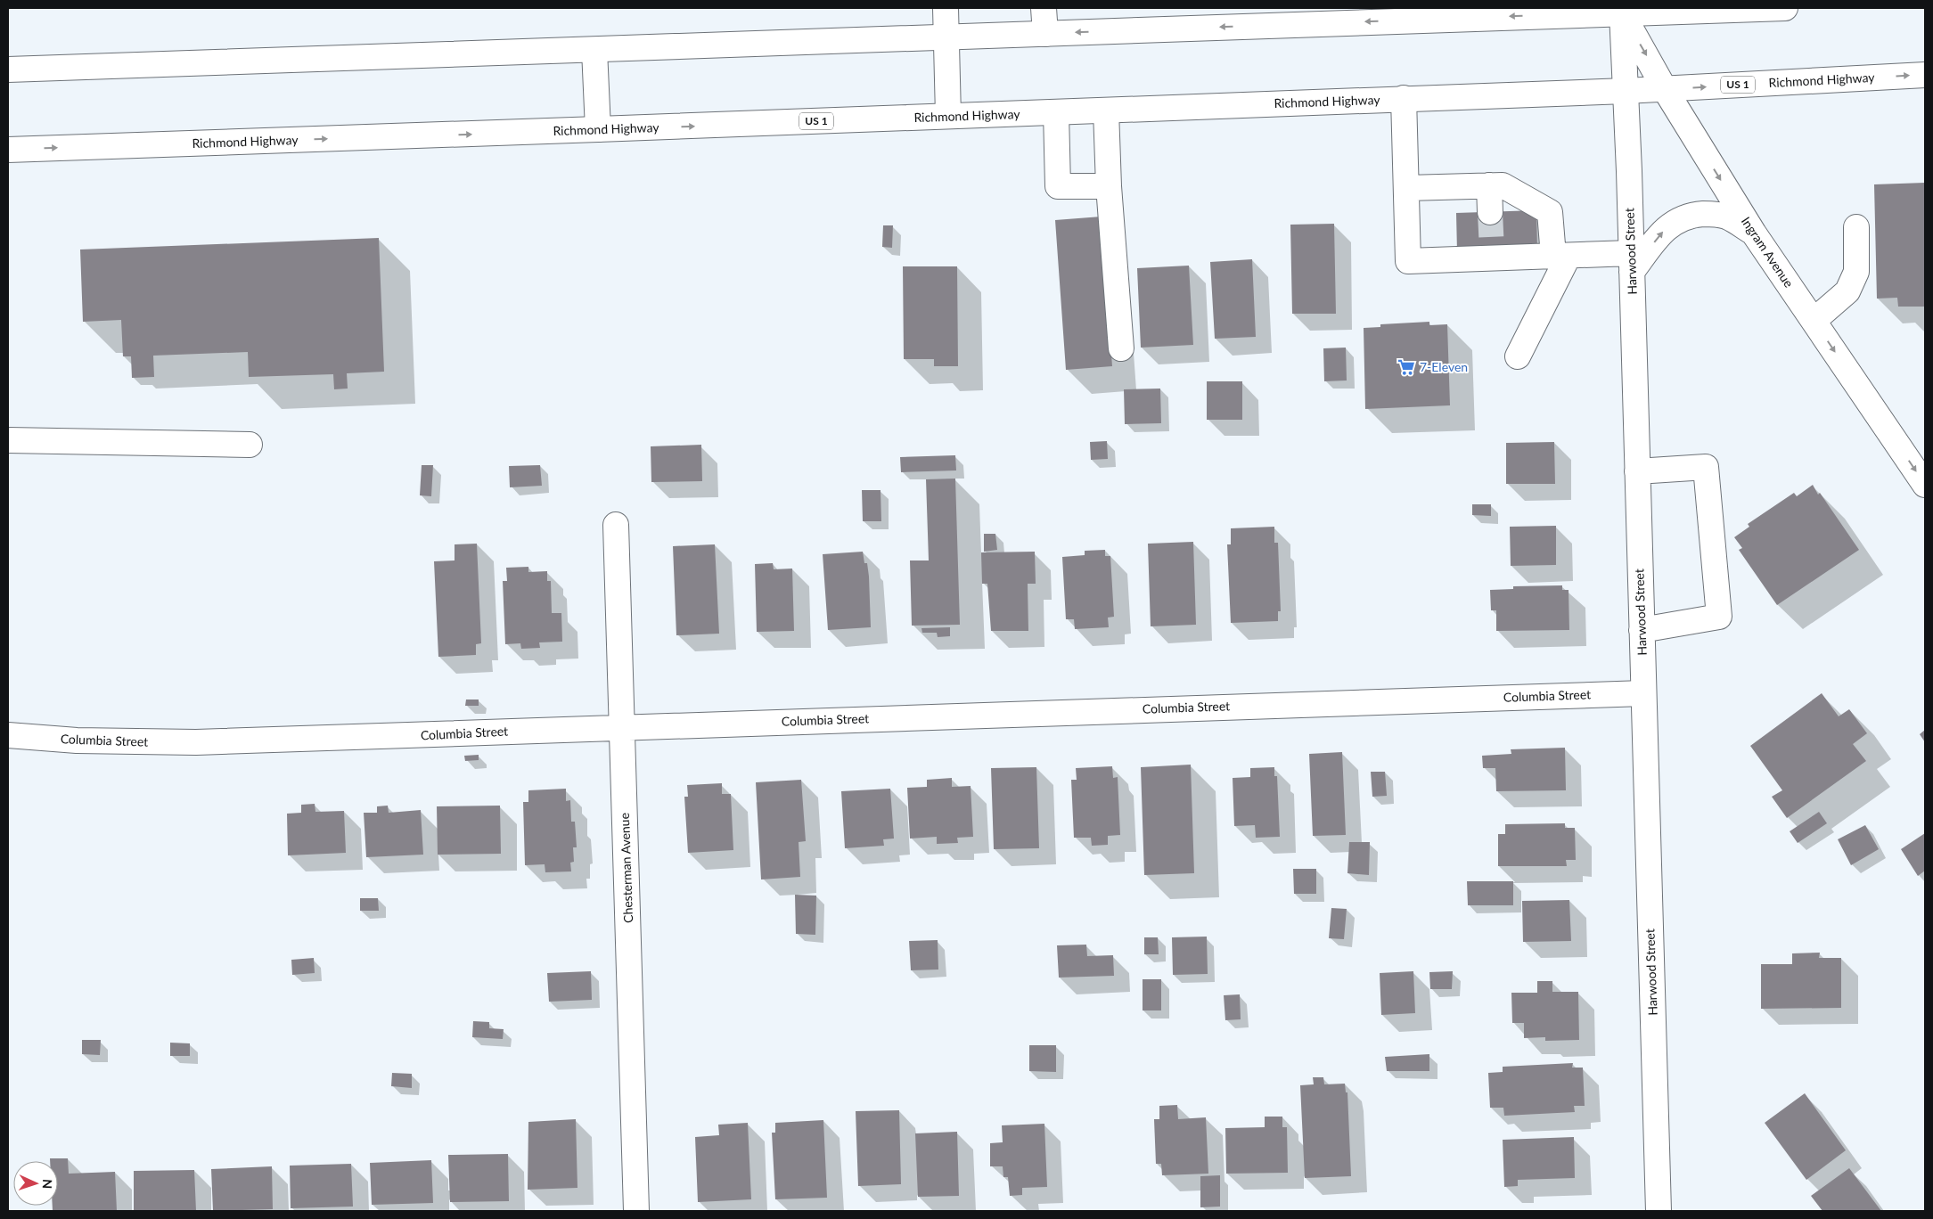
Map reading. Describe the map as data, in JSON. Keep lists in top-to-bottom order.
{
  "streets": {
    "street": [
      "Richmond Highway",
      "US 1",
      "Harwood Street",
      "Ingram Avenue",
      "Columbia Street",
      "Chesterman Avenue"
    ]
  },
  "crossings": [
    ["Richmond Highway", "Harwood Street"],
    ["Richmond Highway", "Ingram Avenue"],
    ["Harwood Street", "Ingram Avenue"],
    ["Harwood Street", "Columbia Street"],
    ["Columbia Street", "Chesterman Avenue"]
  ],
  "one_way": ["Ingram Avenue"],
  "places": {
    "supermarket": ["7-Eleven"]
  },
  "north": "right"
}
